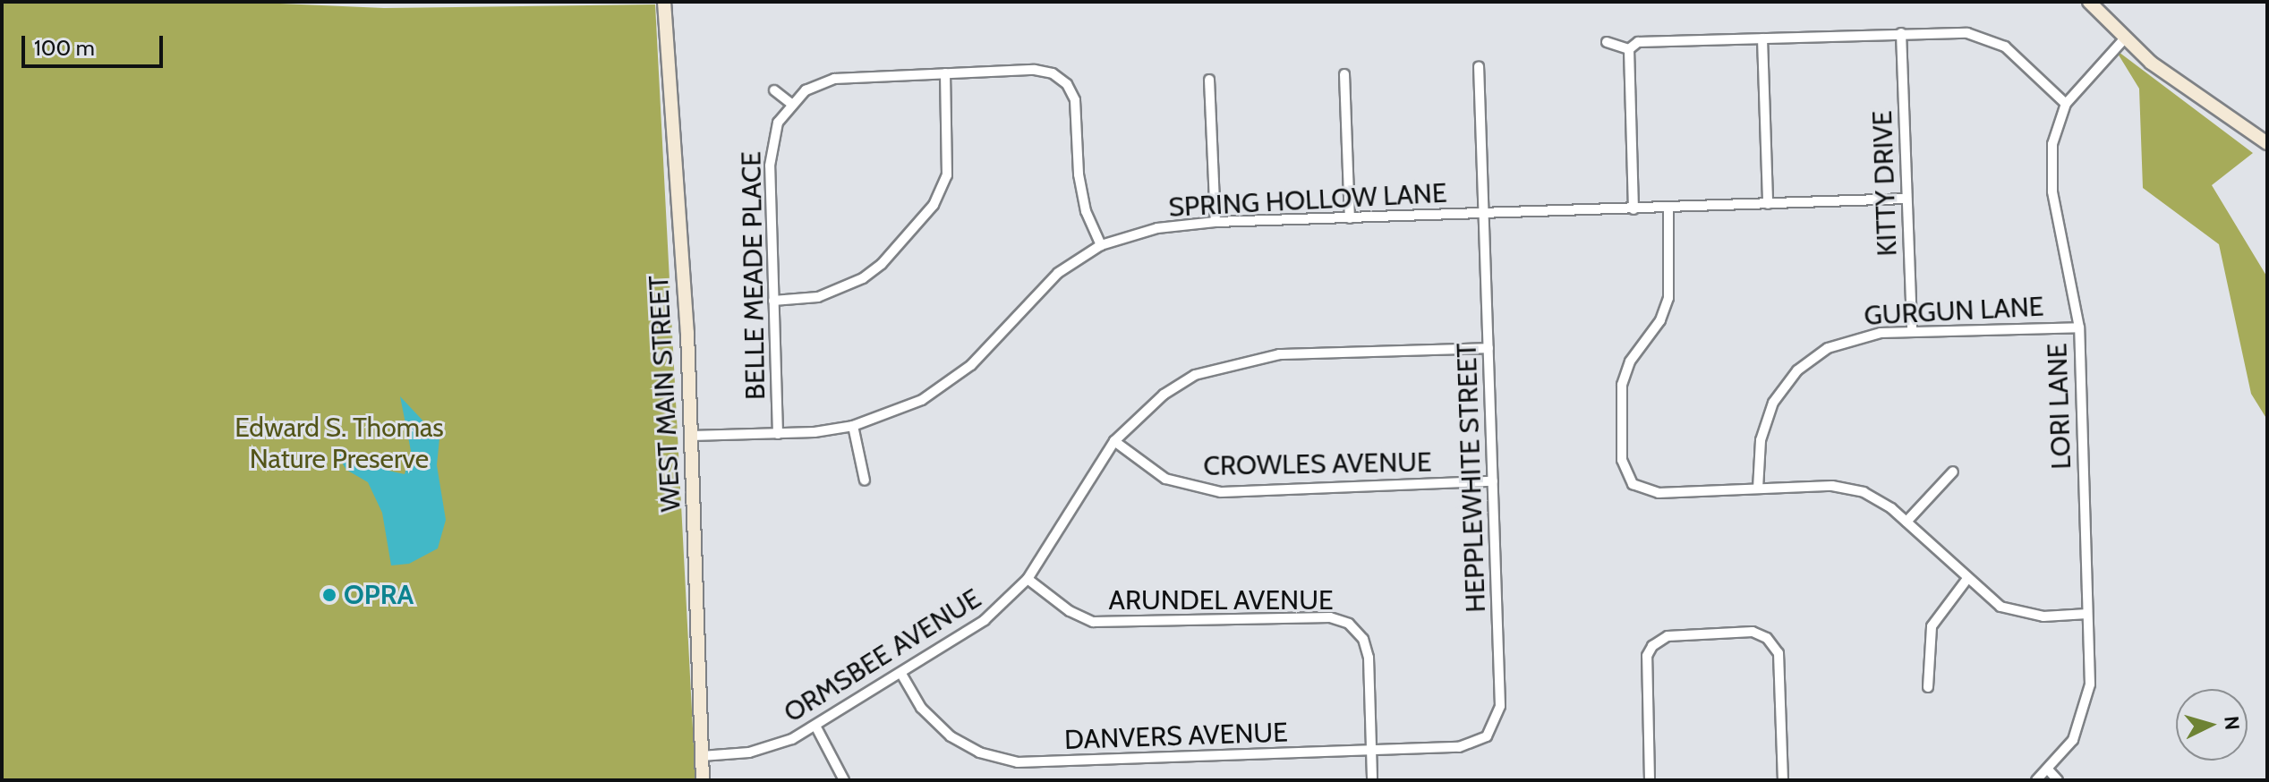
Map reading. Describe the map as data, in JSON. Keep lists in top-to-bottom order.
{
  "streets": {
    "main road": ["WEST MAIN STREET"],
    "street": [
      "KITTY DRIVE",
      "SPRING HOLLOW LANE",
      "BELLE MEADE PLACE",
      "GURGUN LANE",
      "LORI LANE",
      "CROWLES AVENUE",
      "HEPPLEWHITE STREET",
      "ARUNDEL AVENUE",
      "ORMSBEE AVENUE",
      "DANVERS AVENUE"
    ]
  },
  "crossings": [
    ["KITTY DRIVE", "SPRING HOLLOW LANE"],
    ["KITTY DRIVE", "GURGUN LANE"],
    ["SPRING HOLLOW LANE", "BELLE MEADE PLACE"],
    ["SPRING HOLLOW LANE", "WEST MAIN STREET"],
    ["SPRING HOLLOW LANE", "HEPPLEWHITE STREET"],
    ["GURGUN LANE", "LORI LANE"],
    ["WEST MAIN STREET", "ORMSBEE AVENUE"],
    ["CROWLES AVENUE", "HEPPLEWHITE STREET"],
    ["CROWLES AVENUE", "ORMSBEE AVENUE"],
    ["HEPPLEWHITE STREET", "ORMSBEE AVENUE"],
    ["HEPPLEWHITE STREET", "DANVERS AVENUE"],
    ["ARUNDEL AVENUE", "ORMSBEE AVENUE"],
    ["ARUNDEL AVENUE", "DANVERS AVENUE"],
    ["ORMSBEE AVENUE", "DANVERS AVENUE"]
  ],
  "parks": ["Edward S. Thomas Nature Preserve"],
  "places": ["OPRA"],
  "scale_bar": "100 m",
  "north": "right"
}
